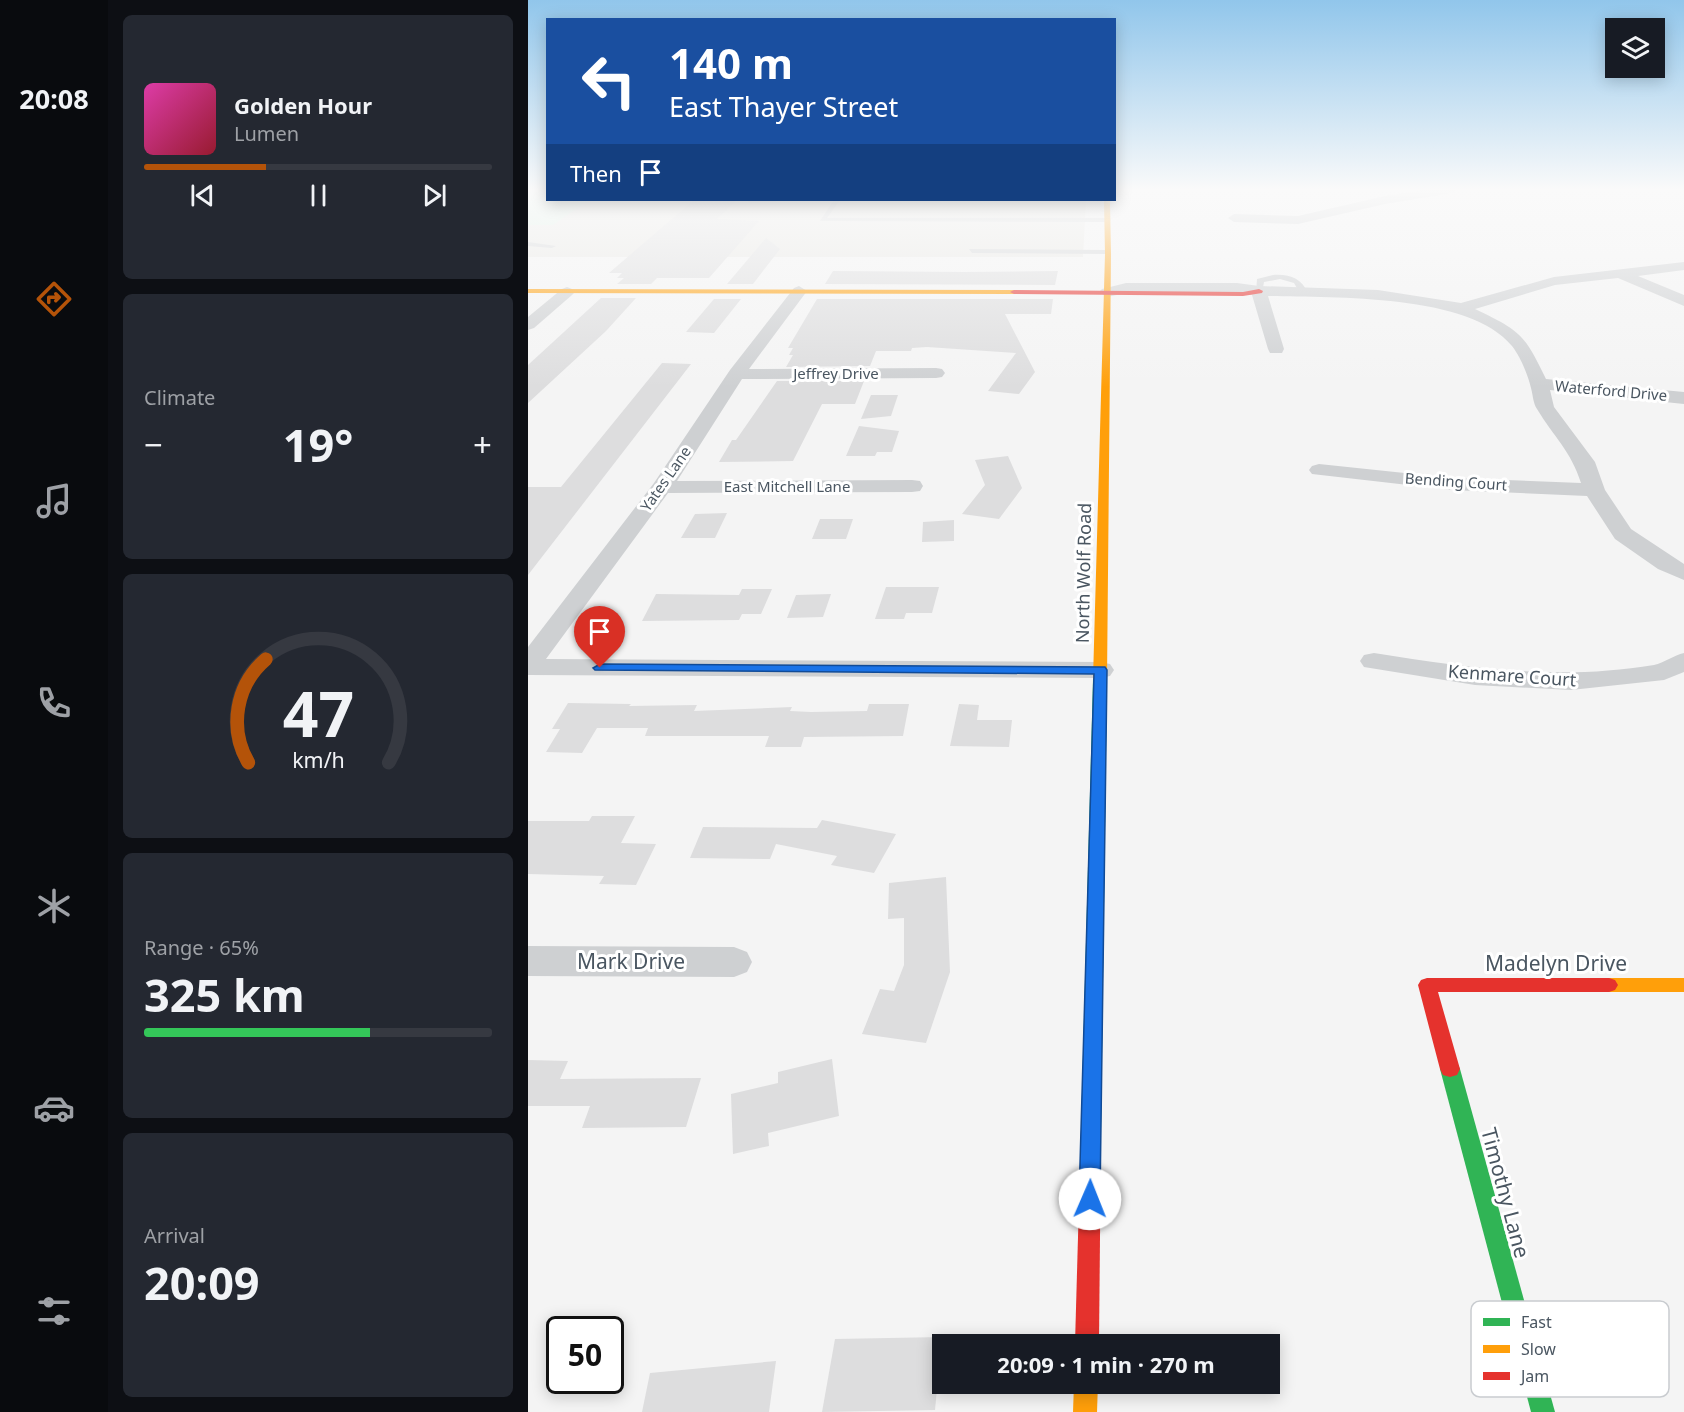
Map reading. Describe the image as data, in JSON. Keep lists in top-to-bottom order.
{
  "streets": {
    "main road": ["North Wolf Road", "Madelyn Drive", "Timothy Lane"],
    "street": [
      "Jeffrey Drive",
      "Waterford Drive",
      "Yates Lane",
      "Bending Court",
      "East Mitchell Lane",
      "Kenmare Court",
      "Mark Drive"
    ]
  },
  "crossings": [
    ["Jeffrey Drive", "Yates Lane"],
    ["Yates Lane", "East Mitchell Lane"],
    ["Madelyn Drive", "Timothy Lane"]
  ],
  "legend": ["Fast", "Slow", "Jam"],
  "page": {
    "tabs": "20:08",
    "turn": ["140 m", "East Thayer Street"],
    "song": ["Golden Hour", "Lumen"],
    "then": "Then",
    "tile": [
      "Climate",
      ["Range · 65%", "325 km"],
      ["Arrival", "20:09"]
    ],
    "heat": ["−", "19°", "+"],
    "limit": "50",
    "trip": "20:09 · 1 min · 270 m",
    "gauge": ["47", "km/h"]
  }
}
